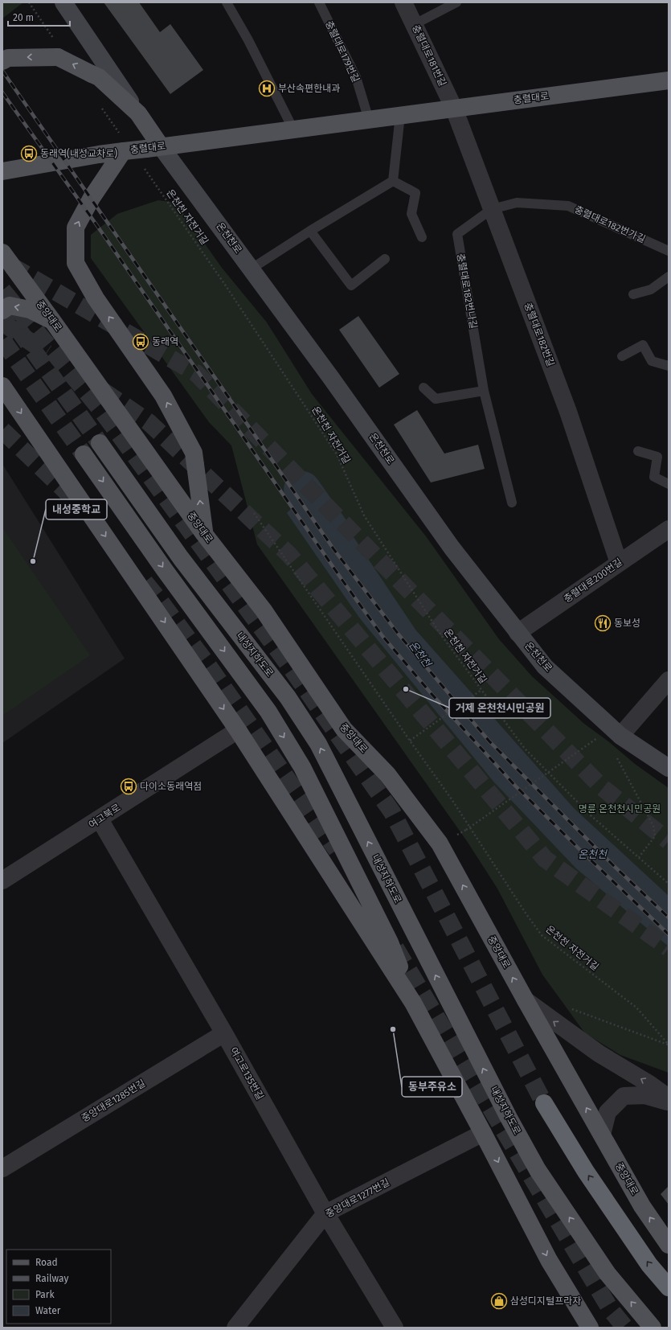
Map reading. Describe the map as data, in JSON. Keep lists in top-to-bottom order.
{
  "streets": {
    "main road": ["충렬대로", "중앙대로", "내성지하도로"],
    "street": [
      "충렬대로181번길",
      "온천천로",
      "충렬대로182번길",
      "충렬대로200번길",
      "여고북로",
      "여고로135번길",
      "중앙대로1285번길",
      "중앙대로1277번길"
    ],
    "lane": ["충렬대로179번길", "충렬대로182번가길", "충렬대로182번나길"],
    "path": ["온천천 자전거길"]
  },
  "crossings": [
    ["충렬대로179번길", "충렬대로"],
    ["충렬대로181번길", "충렬대로"],
    ["충렬대로181번길", "충렬대로182번길"],
    ["충렬대로", "온천천로"],
    ["충렬대로", "충렬대로182번길"],
    ["충렬대로182번가길", "충렬대로182번나길"],
    ["충렬대로182번가길", "충렬대로182번길"],
    ["온천천로", "충렬대로200번길"],
    ["충렬대로182번나길", "충렬대로182번길"],
    ["충렬대로182번길", "충렬대로200번길"],
    ["여고북로", "여고로135번길"],
    ["여고로135번길", "중앙대로1285번길"],
    ["여고로135번길", "중앙대로1277번길"]
  ],
  "water": ["온천천"],
  "parks": ["명륜 온천천시민공원"],
  "places": {
    "hospital": ["부산속편한내과"],
    "bus stop": ["동래역(내성교차로)", "동래역", "다이소동래역점"],
    "other": ["내성중학교", "거제 온천천시민공원", "동부주유소"],
    "restaurant": ["동보성"],
    "shop": ["삼성디지털프라자"]
  },
  "legend": [
    "Road",
    "Railway",
    "Park",
    "Water"
  ],
  "scale_bar": "20 m"
}
